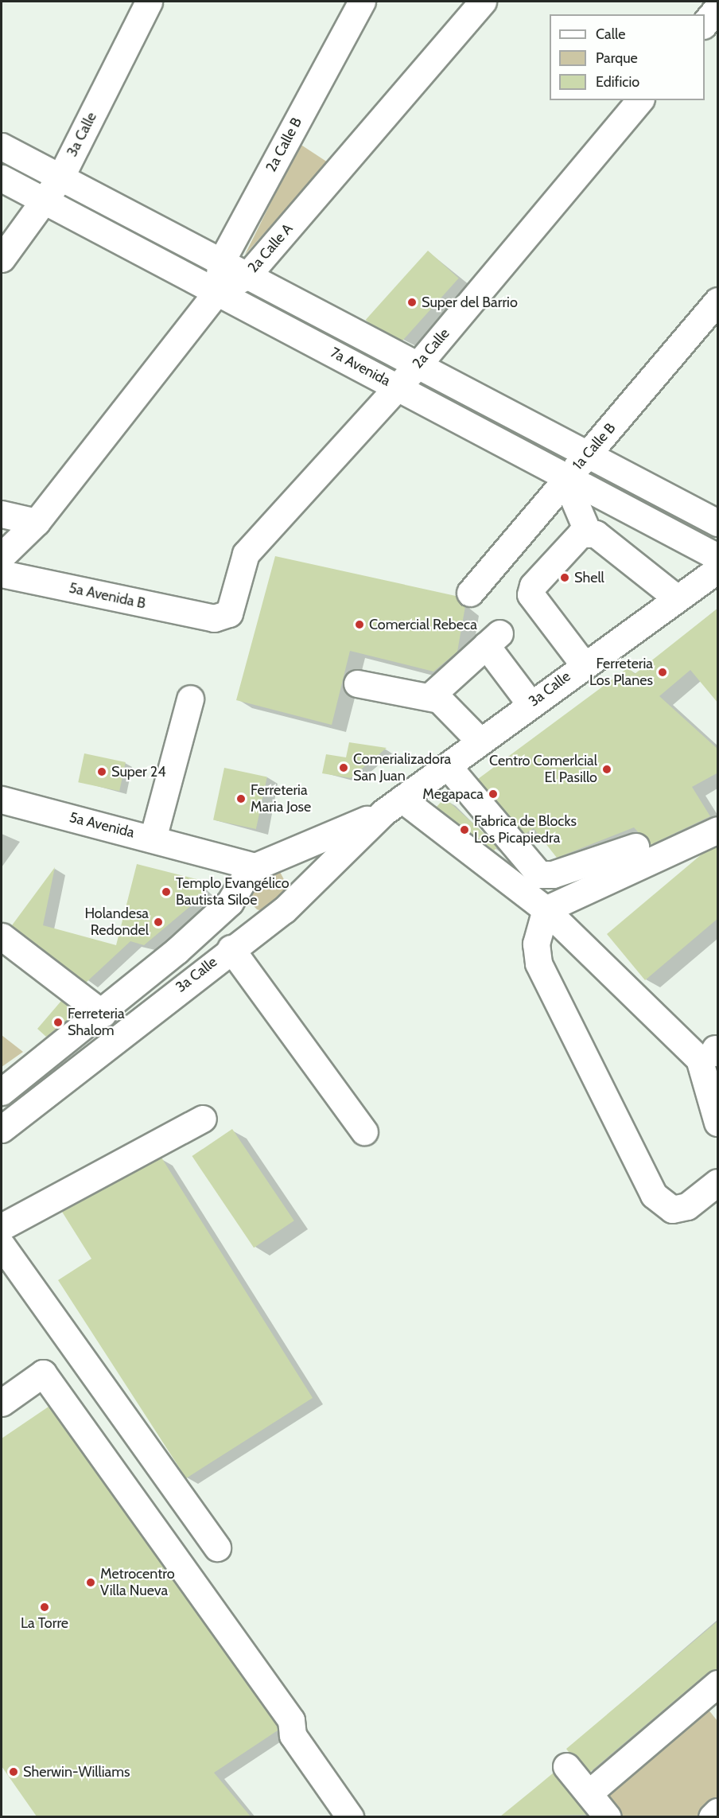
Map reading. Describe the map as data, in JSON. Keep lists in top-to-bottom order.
{
  "streets": {
    "street": [
      "3a Calle",
      "2a Calle B",
      "2a Calle A",
      "2a Calle",
      "7a Avenida",
      "1a Calle B",
      "5a Avenida B",
      "5a Avenida"
    ]
  },
  "crossings": [
    ["3a Calle", "7a Avenida"],
    ["3a Calle", "5a Avenida"],
    ["2a Calle B", "2a Calle A"],
    ["2a Calle B", "7a Avenida"],
    ["2a Calle A", "7a Avenida"],
    ["2a Calle", "7a Avenida"],
    ["2a Calle", "5a Avenida B"],
    ["7a Avenida", "1a Calle B"]
  ],
  "places": [
    "Super del Barrio",
    "Shell",
    "Comercial Rebeca",
    "Ferreteria Los Planes",
    "Comerializadora San Juan",
    "Centro Comerlcial El Pasillo",
    "Super 24",
    "Megapaca",
    "Ferreteria Maria Jose",
    "Fabrica de Blocks Los Picapiedra",
    "Templo Evangélico Bautista Siloe",
    "Holandesa Redondel",
    "Ferreteria Shalom",
    "Metrocentro Villa Nueva",
    "La Torre",
    "Sherwin-Williams"
  ],
  "legend": ["Calle", "Parque", "Edificio"]
}
